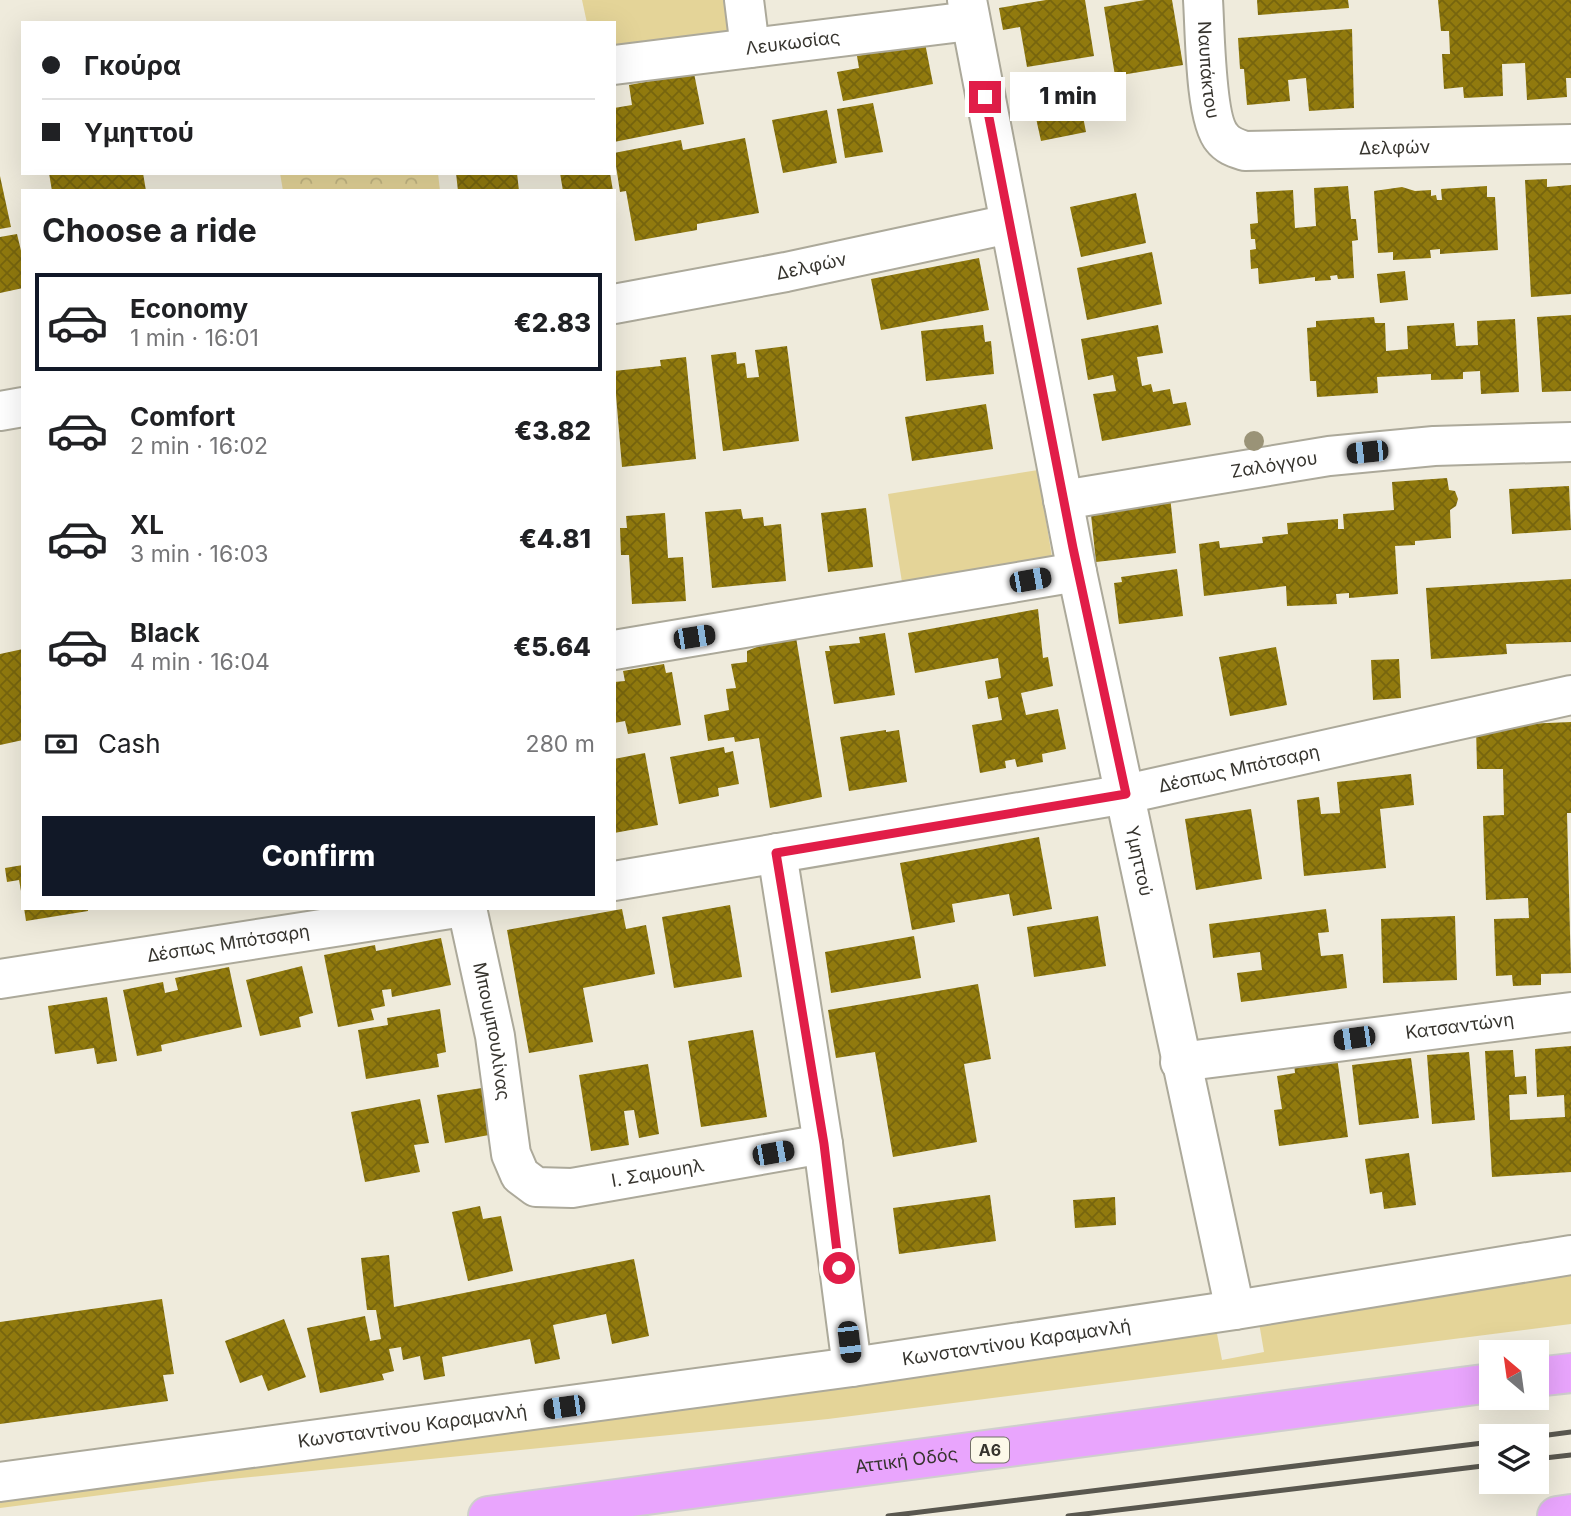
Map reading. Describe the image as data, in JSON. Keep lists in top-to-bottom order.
{
  "streets": {
    "highway": ["Α6", "Αττική Οδός"],
    "street": [
      "Λευκωσίας",
      "Ναυπάκτου",
      "Δελφών",
      "Ζαλόγγου",
      "Δέσπως Μπότσαρη",
      "Υμηττού",
      "Κατσαντώνη",
      "Μπουμπουλίνας",
      "Ι. Σαμουηλ",
      "Κωνσταντίνου Καραμανλή"
    ]
  },
  "crossings": [
    ["Λευκωσίας", "Υμηττού"],
    ["Ναυπάκτου", "Δελφών"],
    ["Δελφών", "Υμηττού"],
    ["Ζαλόγγου", "Υμηττού"],
    ["Δέσπως Μπότσαρη", "Υμηττού"],
    ["Υμηττού", "Κατσαντώνη"],
    ["Υμηττού", "Κωνσταντίνου Καραμανλή"],
    ["Μπουμπουλίνας", "Ι. Σαμουηλ"]
  ],
  "north": "top left",
  "page": {
    "banner": ["Γκούρα", "Υμηττού"],
    "bubble": "1 min",
    "heading": "Choose a ride",
    "list": [
      {
        "name": "Economy",
        "note": "1 min · 16:01",
        "value": "€2.83"
      },
      {
        "name": "Comfort",
        "note": "2 min · 16:02",
        "value": "€3.82"
      },
      {
        "name": "XL",
        "note": "3 min · 16:03",
        "value": "€4.81"
      },
      {
        "name": "Black",
        "note": "4 min · 16:04",
        "value": "€5.64"
      }
    ],
    "pay": ["Cash", "280 m"],
    "buttons": "Confirm"
  }
}
